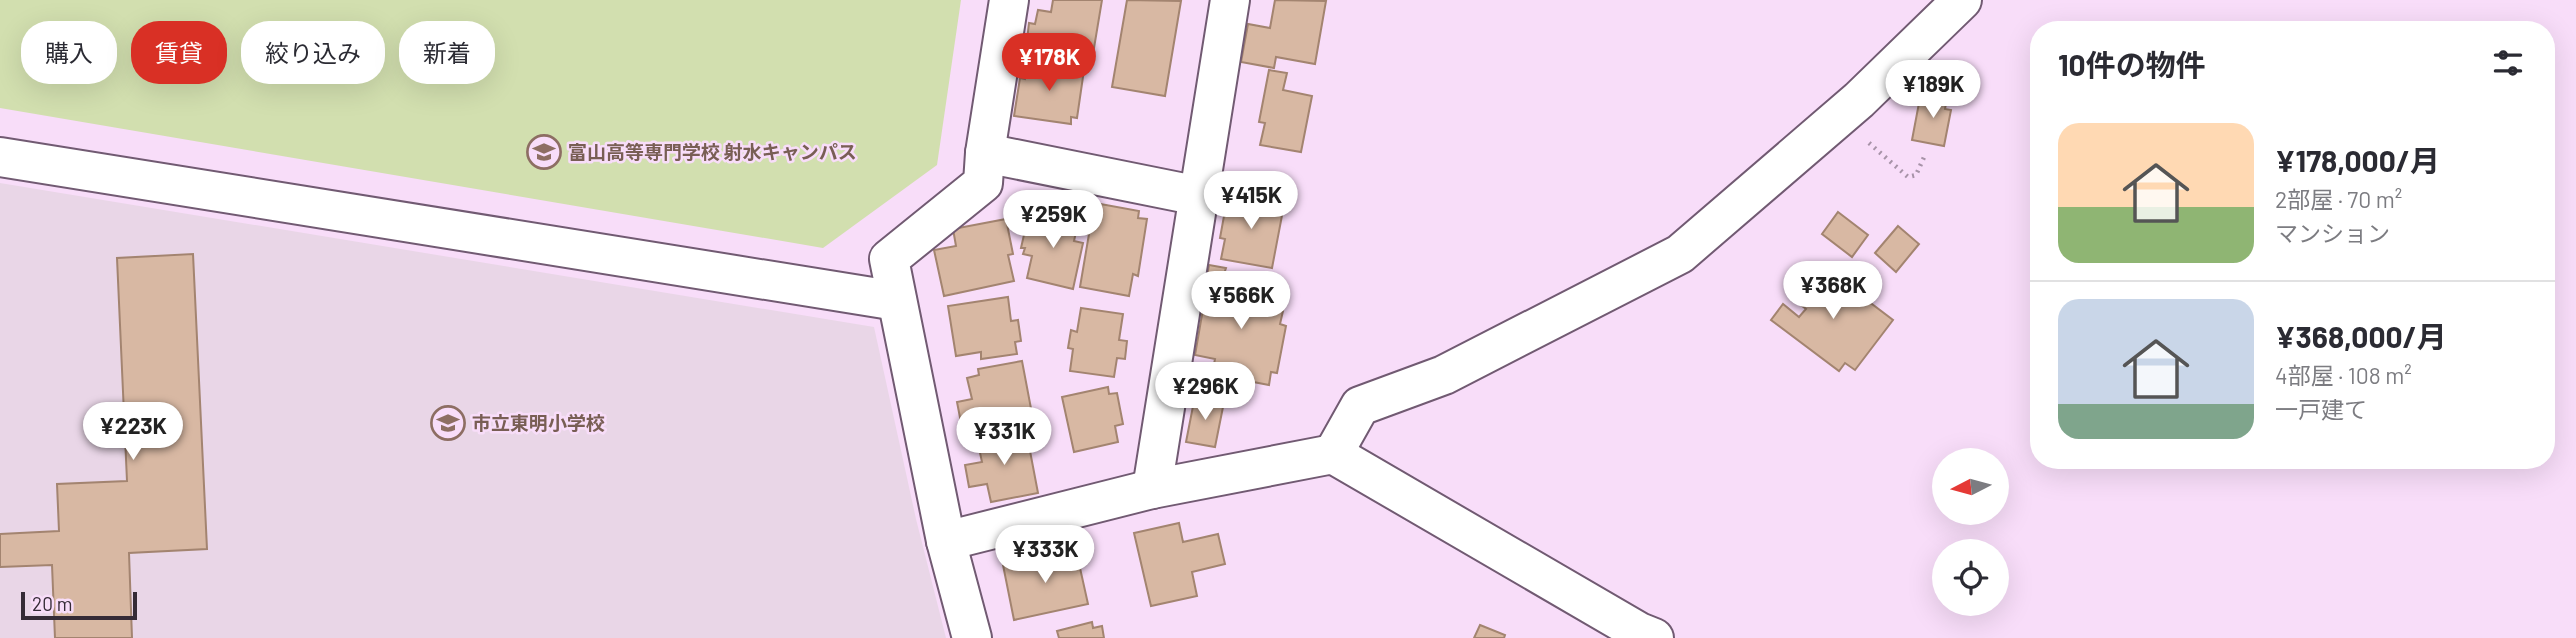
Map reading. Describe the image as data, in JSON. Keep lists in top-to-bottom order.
{
  "places": {
    "school or university": ["富山高等専門学校 射水キャンパス", "市立東明小学校"]
  },
  "scale_bar": "20 m",
  "north": "left",
  "page": {
    "chip": [
      "購入",
      "賃貸",
      "絞り込み",
      "新着"
    ],
    "heading": "10件の物件",
    "price": [
      "¥178K",
      "¥189K",
      "¥415K",
      "¥259K",
      "¥368K",
      "¥566K",
      "¥296K",
      "¥223K",
      "¥331K",
      "¥333K"
    ],
    "list": [
      {
        "name": "¥178,000/月",
        "note": "2部屋 · 70 m² · マンション"
      },
      {
        "name": "¥368,000/月",
        "note": "4部屋 · 108 m² · 一戸建て"
      }
    ],
    "scale": "20 m"
  }
}
